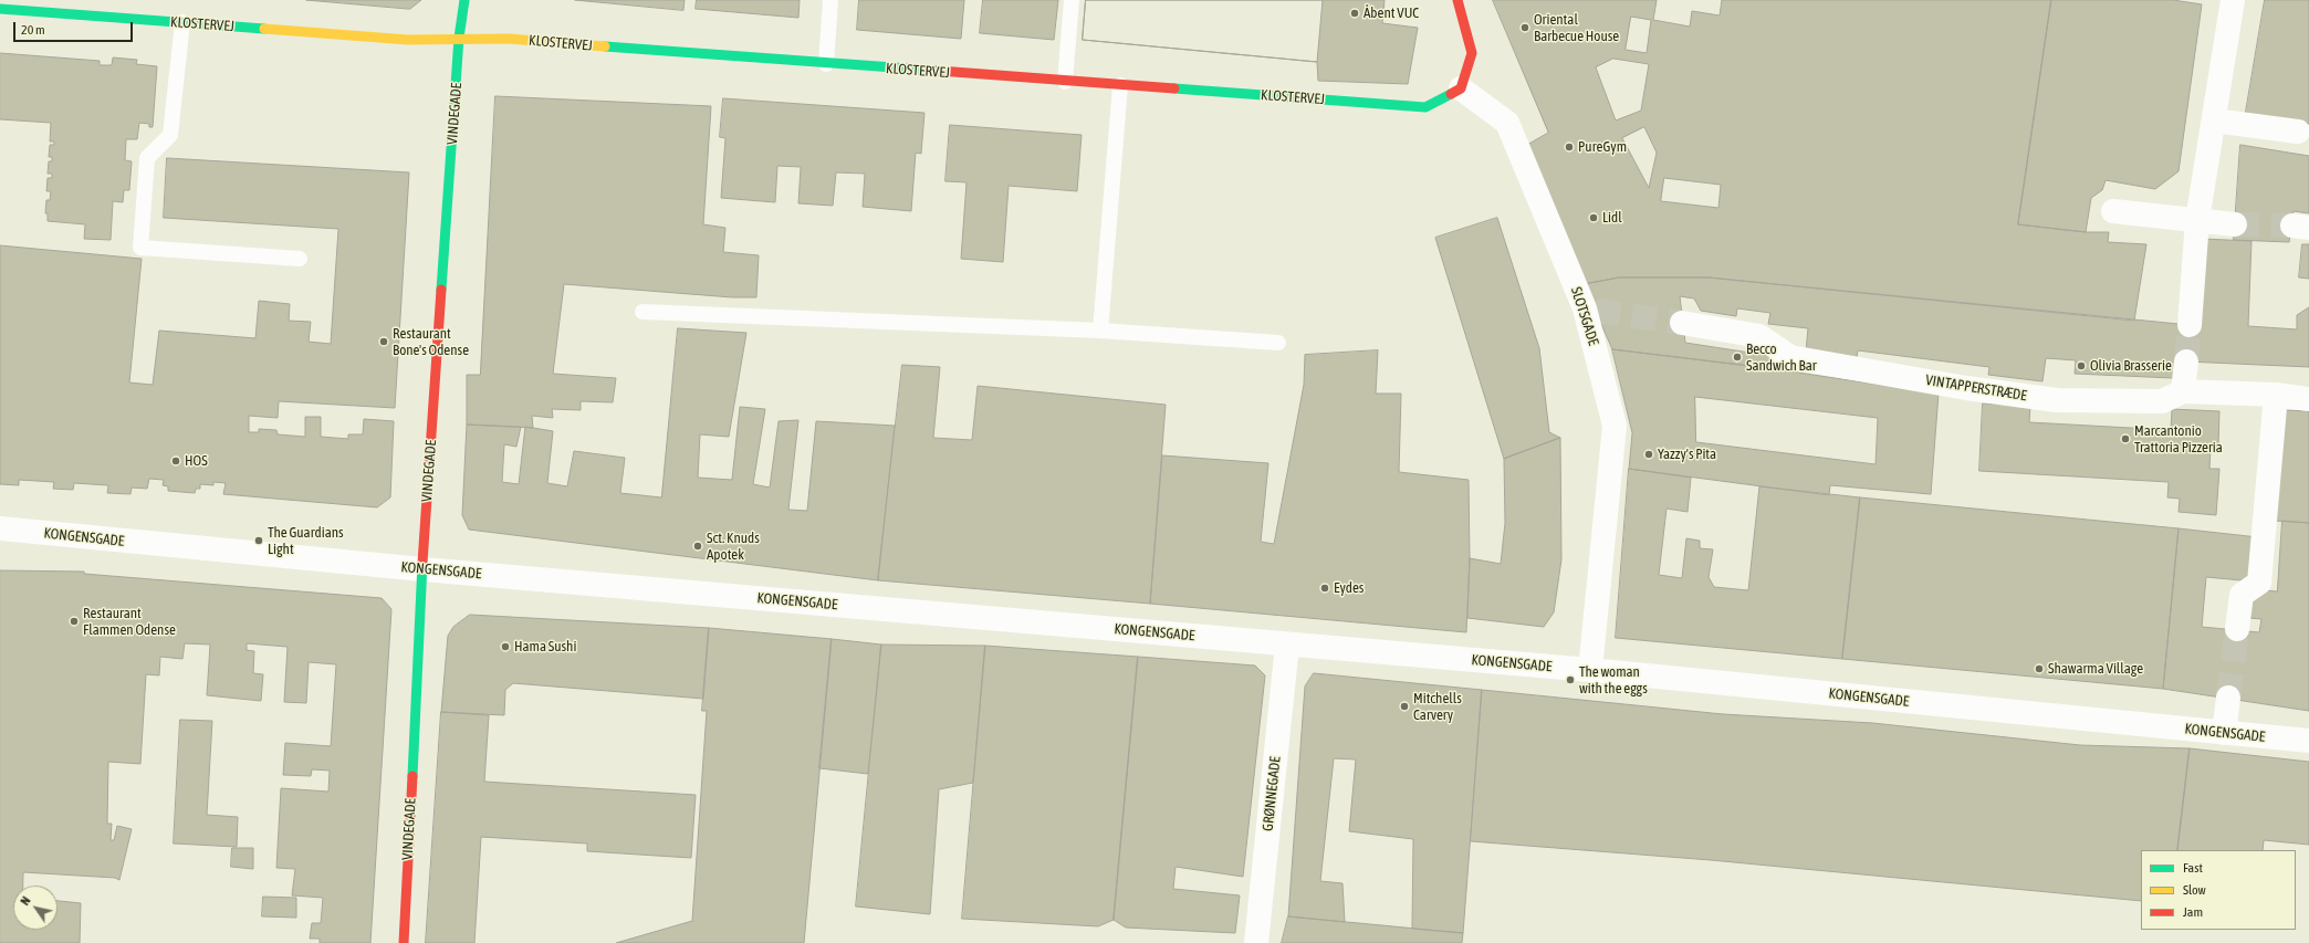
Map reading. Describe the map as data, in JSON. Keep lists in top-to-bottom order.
{
  "streets": {
    "street": [
      "KLOSTERVEJ",
      "VINDEGADE",
      "SLOTSGADE",
      "VINTAPPERSTRÆDE",
      "KONGENSGADE",
      "GRØNNEGADE"
    ]
  },
  "crossings": [
    ["KLOSTERVEJ", "VINDEGADE"],
    ["KLOSTERVEJ", "SLOTSGADE"],
    ["VINDEGADE", "KONGENSGADE"],
    ["SLOTSGADE", "KONGENSGADE"],
    ["KONGENSGADE", "GRØNNEGADE"]
  ],
  "places": [
    "Åbent VUC",
    "Oriental Barbecue House",
    "PureGym",
    "Lidl",
    "Restaurant Bone's Odense",
    "Becco Sandwich Bar",
    "Olivia Brasserie",
    "Marcantonio Trattoria Pizzeria",
    "Yazzy's Pita",
    "HOS",
    "The Guardians Light",
    "Sct. Knuds Apotek",
    "Eydes",
    "Restaurant Flammen Odense",
    "Hama Sushi",
    "Shawarma Village",
    "The woman with the eggs",
    "Mitchells Carvery"
  ],
  "legend": ["Fast", "Slow", "Jam"],
  "scale_bar": "20 m",
  "north": "top left"
}
